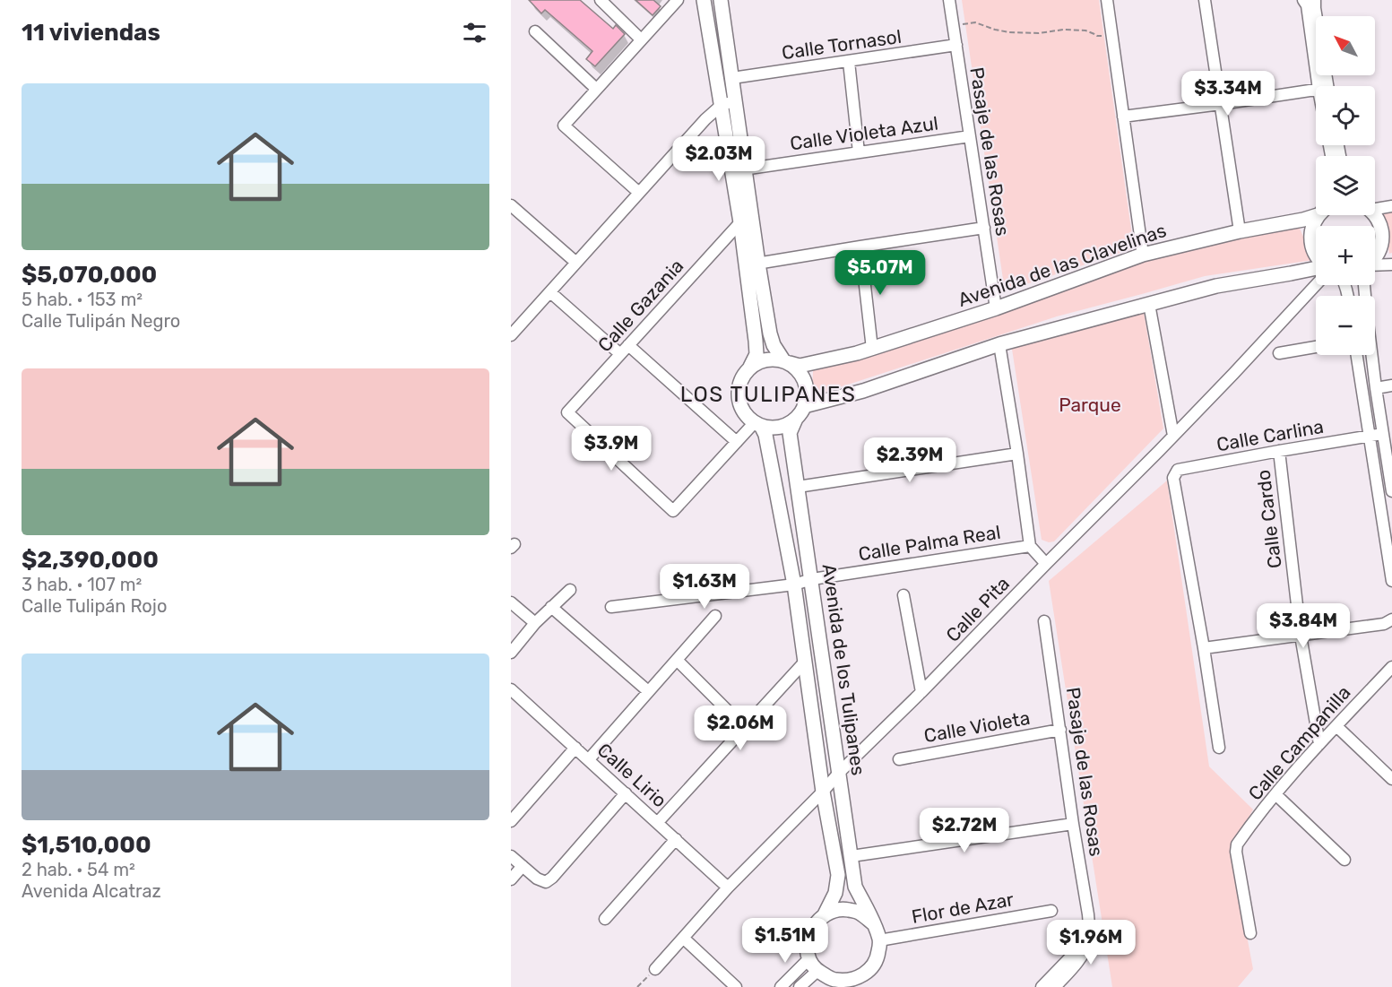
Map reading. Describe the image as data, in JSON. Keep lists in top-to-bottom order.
{
  "streets": {
    "street": [
      "Calle Tornasol",
      "Calle Violeta Azul",
      "Pasaje de las Rosas",
      "Avenida de las Clavelinas",
      "Calle Gazania",
      "Calle Carlina",
      "Calle Cardo",
      "Calle Palma Real",
      "Calle Pita",
      "Avenida de los Tulipanes",
      "Calle Violeta",
      "Calle Campanilla",
      "Calle Lirio",
      "Flor de Azar"
    ]
  },
  "crossings": [
    ["Calle Tornasol", "Pasaje de las Rosas"],
    ["Calle Violeta Azul", "Pasaje de las Rosas"],
    ["Pasaje de las Rosas", "Avenida de las Clavelinas"],
    ["Pasaje de las Rosas", "Calle Violeta"],
    ["Avenida de las Clavelinas", "Avenida de los Tulipanes"],
    ["Calle Carlina", "Calle Cardo"],
    ["Calle Cardo", "Calle Campanilla"],
    ["Calle Palma Real", "Avenida de los Tulipanes"],
    ["Calle Pita", "Avenida de los Tulipanes"],
    ["Calle Pita", "Calle Lirio"],
    ["Avenida de los Tulipanes", "Flor de Azar"]
  ],
  "districts": ["LOS TULIPANES"],
  "parks": ["Parque"],
  "north": "top left",
  "page": {
    "heading": "11 viviendas",
    "map_buttons": ["+", "−"],
    "list": [
      {
        "name": "$5,070,000",
        "note": "5 hab. · 153 m² · Calle Tulipán Negro"
      },
      {
        "name": "$2,390,000",
        "note": "3 hab. · 107 m² · Calle Tulipán Rojo"
      },
      {
        "name": "$1,510,000",
        "note": "2 hab. · 54 m² · Avenida Alcatraz"
      }
    ],
    "price": [
      "$3.34M",
      "$2.03M",
      "$5.07M",
      "$3.9M",
      "$2.39M",
      "$1.63M",
      "$3.84M",
      "$2.06M",
      "$2.72M",
      "$1.51M",
      "$1.96M"
    ]
  }
}
